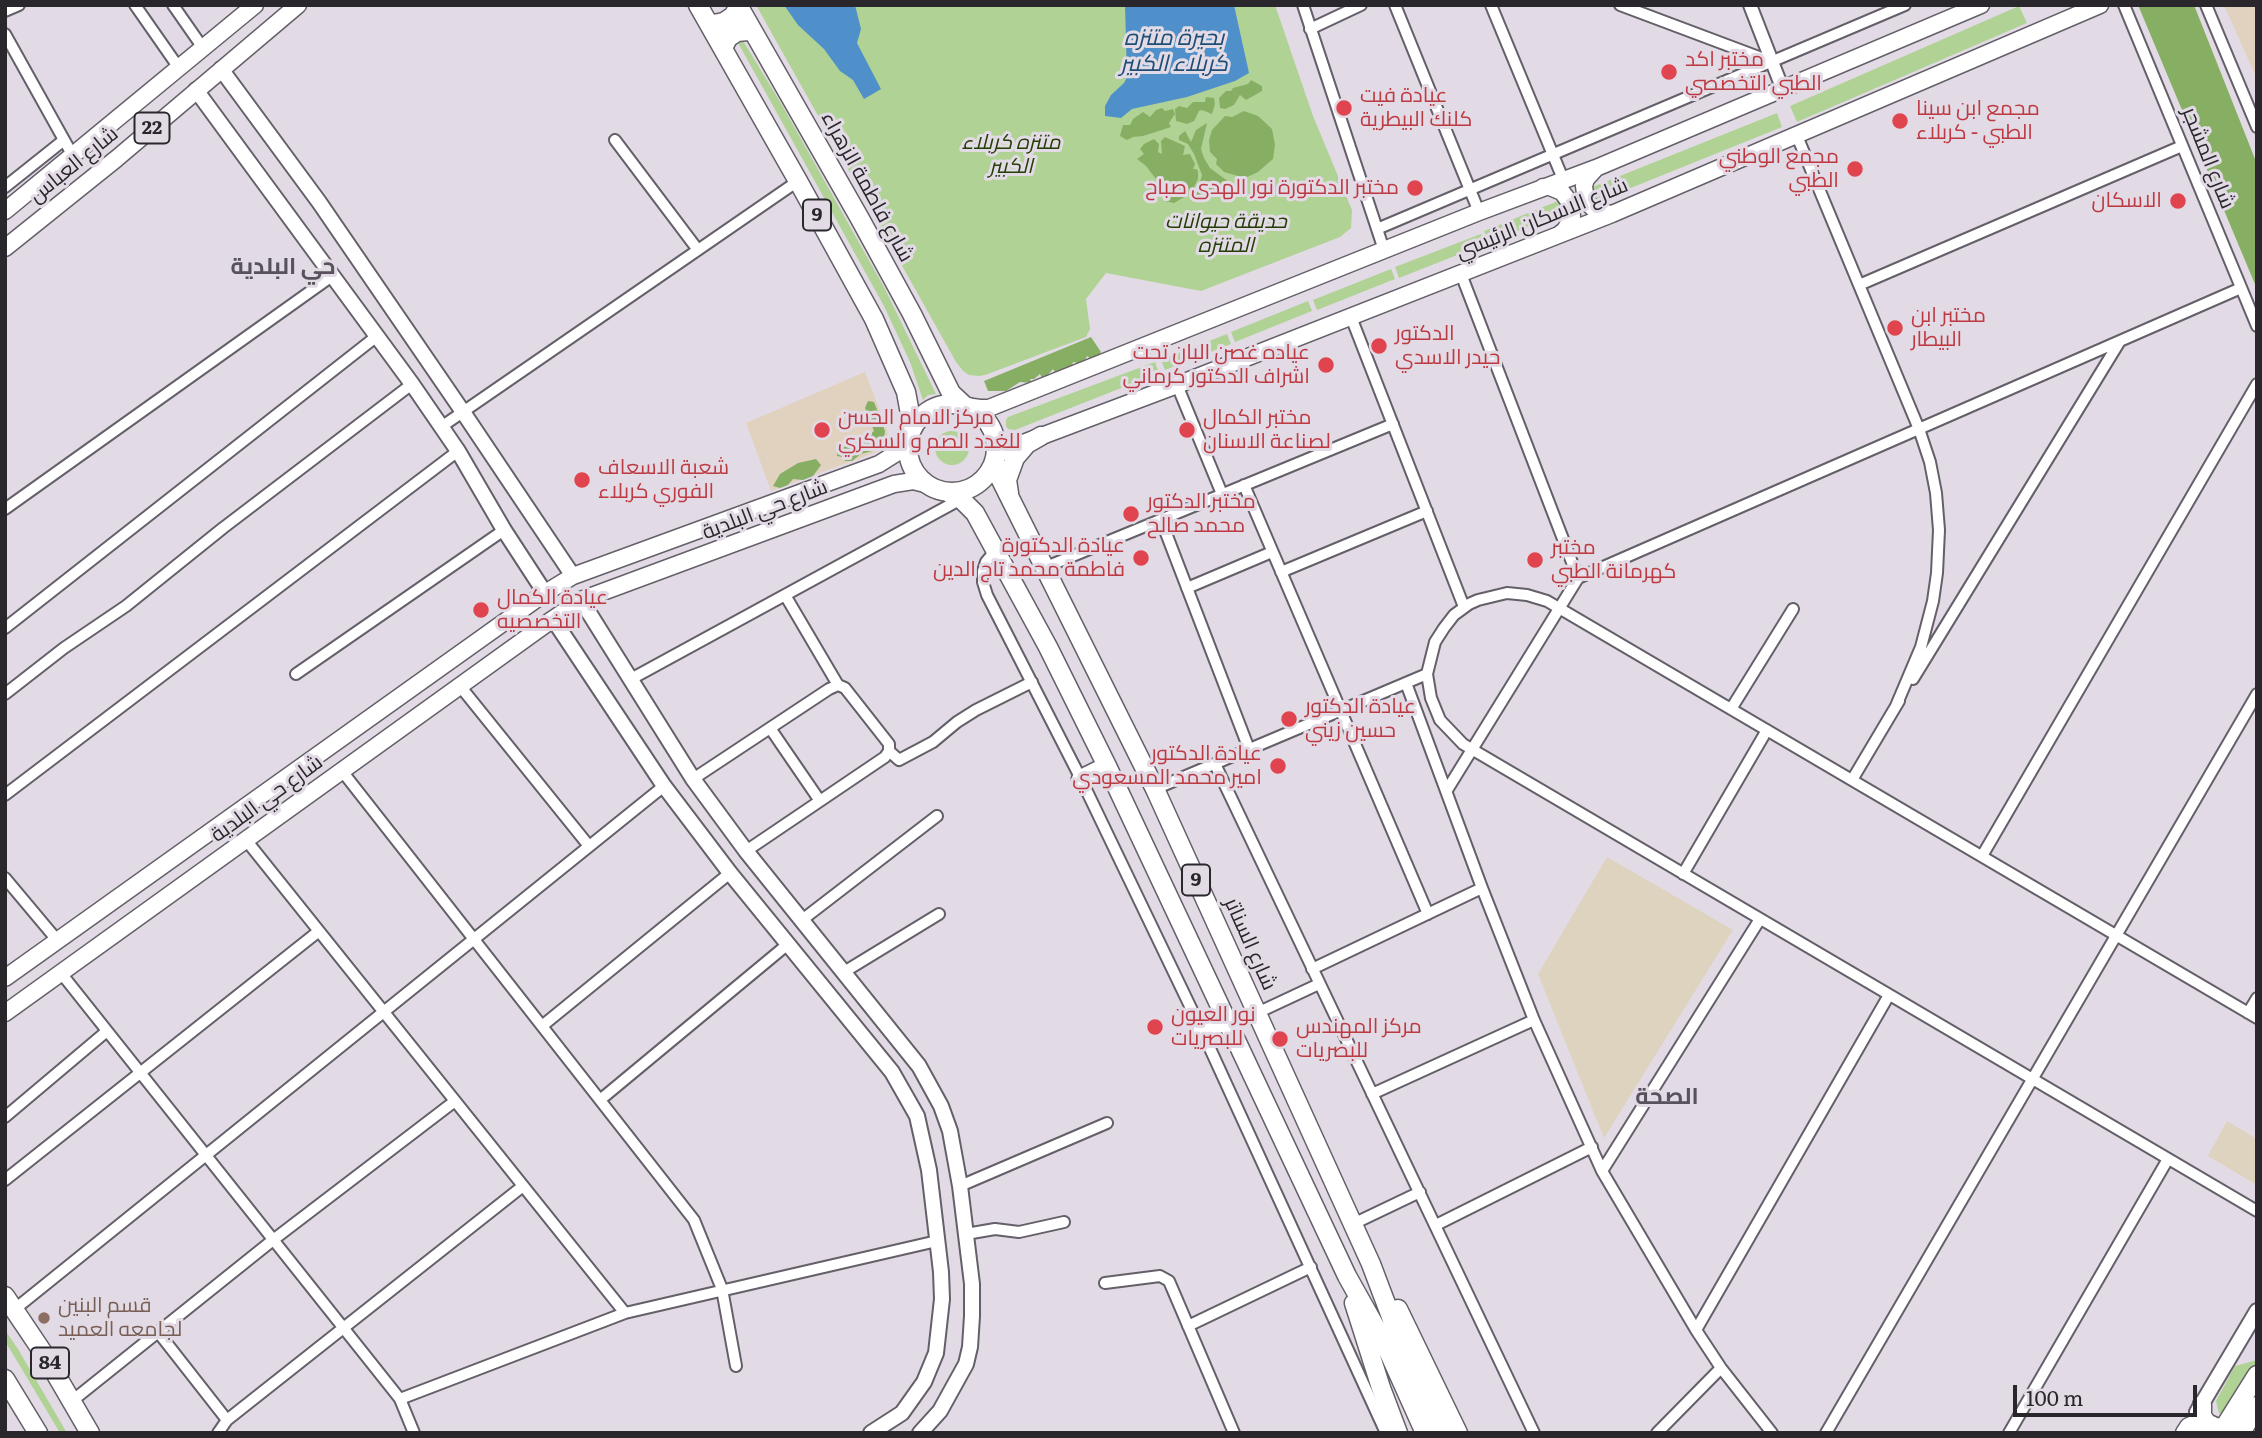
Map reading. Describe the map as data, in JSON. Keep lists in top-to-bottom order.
{
  "streets": {
    "highway": [
      "شارع فاطمة الزهراء",
      "9",
      "شارع السناتر",
      "84"
    ],
    "main road": [
      "22",
      "شارع العباس",
      "شارع الاسكان الرئيسي",
      "شارع حي البلدية"
    ],
    "street": ["شارع المشجر"]
  },
  "crossings": [
    ["شارع فاطمة الزهراء", "9"],
    ["شارع فاطمة الزهراء", "شارع الاسكان الرئيسي"],
    ["شارع فاطمة الزهراء", "شارع حي البلدية"],
    ["شارع فاطمة الزهراء", "شارع السناتر"],
    ["9", "شارع الاسكان الرئيسي"],
    ["9", "شارع حي البلدية"],
    ["9", "شارع السناتر"],
    ["شارع الاسكان الرئيسي", "شارع حي البلدية"],
    ["شارع الاسكان الرئيسي", "شارع السناتر"],
    ["شارع حي البلدية", "شارع السناتر"]
  ],
  "districts": ["حي البلدية", "الصحة"],
  "water": ["بحيرة متنزه كربلاء الكبير"],
  "parks": ["متنزه كربلاء الكبير", "حديقة حيوانات المتنزه"],
  "places": [
    "مختبر اكد الطبي التخصصي",
    "عيادة فيت كلنك البيطرية",
    "مجمع ابن سينا الطبي - كربلاء",
    "مجمع الوطني الطبي",
    "مختبر الدكتورة نور الهدى صباح",
    "الاسكان",
    "مختبر ابن البيطار",
    "الدكتور حيدر الاسدي",
    "عياده غصن البان تحت اشراف الدكتور كرماني",
    "مركز الامام الحسن للغدد الصم و السكري",
    "مختبر الكمال لصناعة الاسنان",
    "شعبة الاسعاف الفوري كربلاء",
    "مختبر الدكتور محمد صالح",
    "عيادة الدكتورة فاطمة محمد تاج الدين",
    "مختبر كهرمانة الطبي",
    "عيادة الكمال التخصصيه",
    "عيادة الدكتور حسين زيني",
    "عيادة الدكتور امير محمد المسعودي",
    "نور العيون للبصريات",
    "مركز المهندس للبصريات",
    "قسم البنين لجامعه العميد"
  ],
  "scale_bar": "100 m"
}
